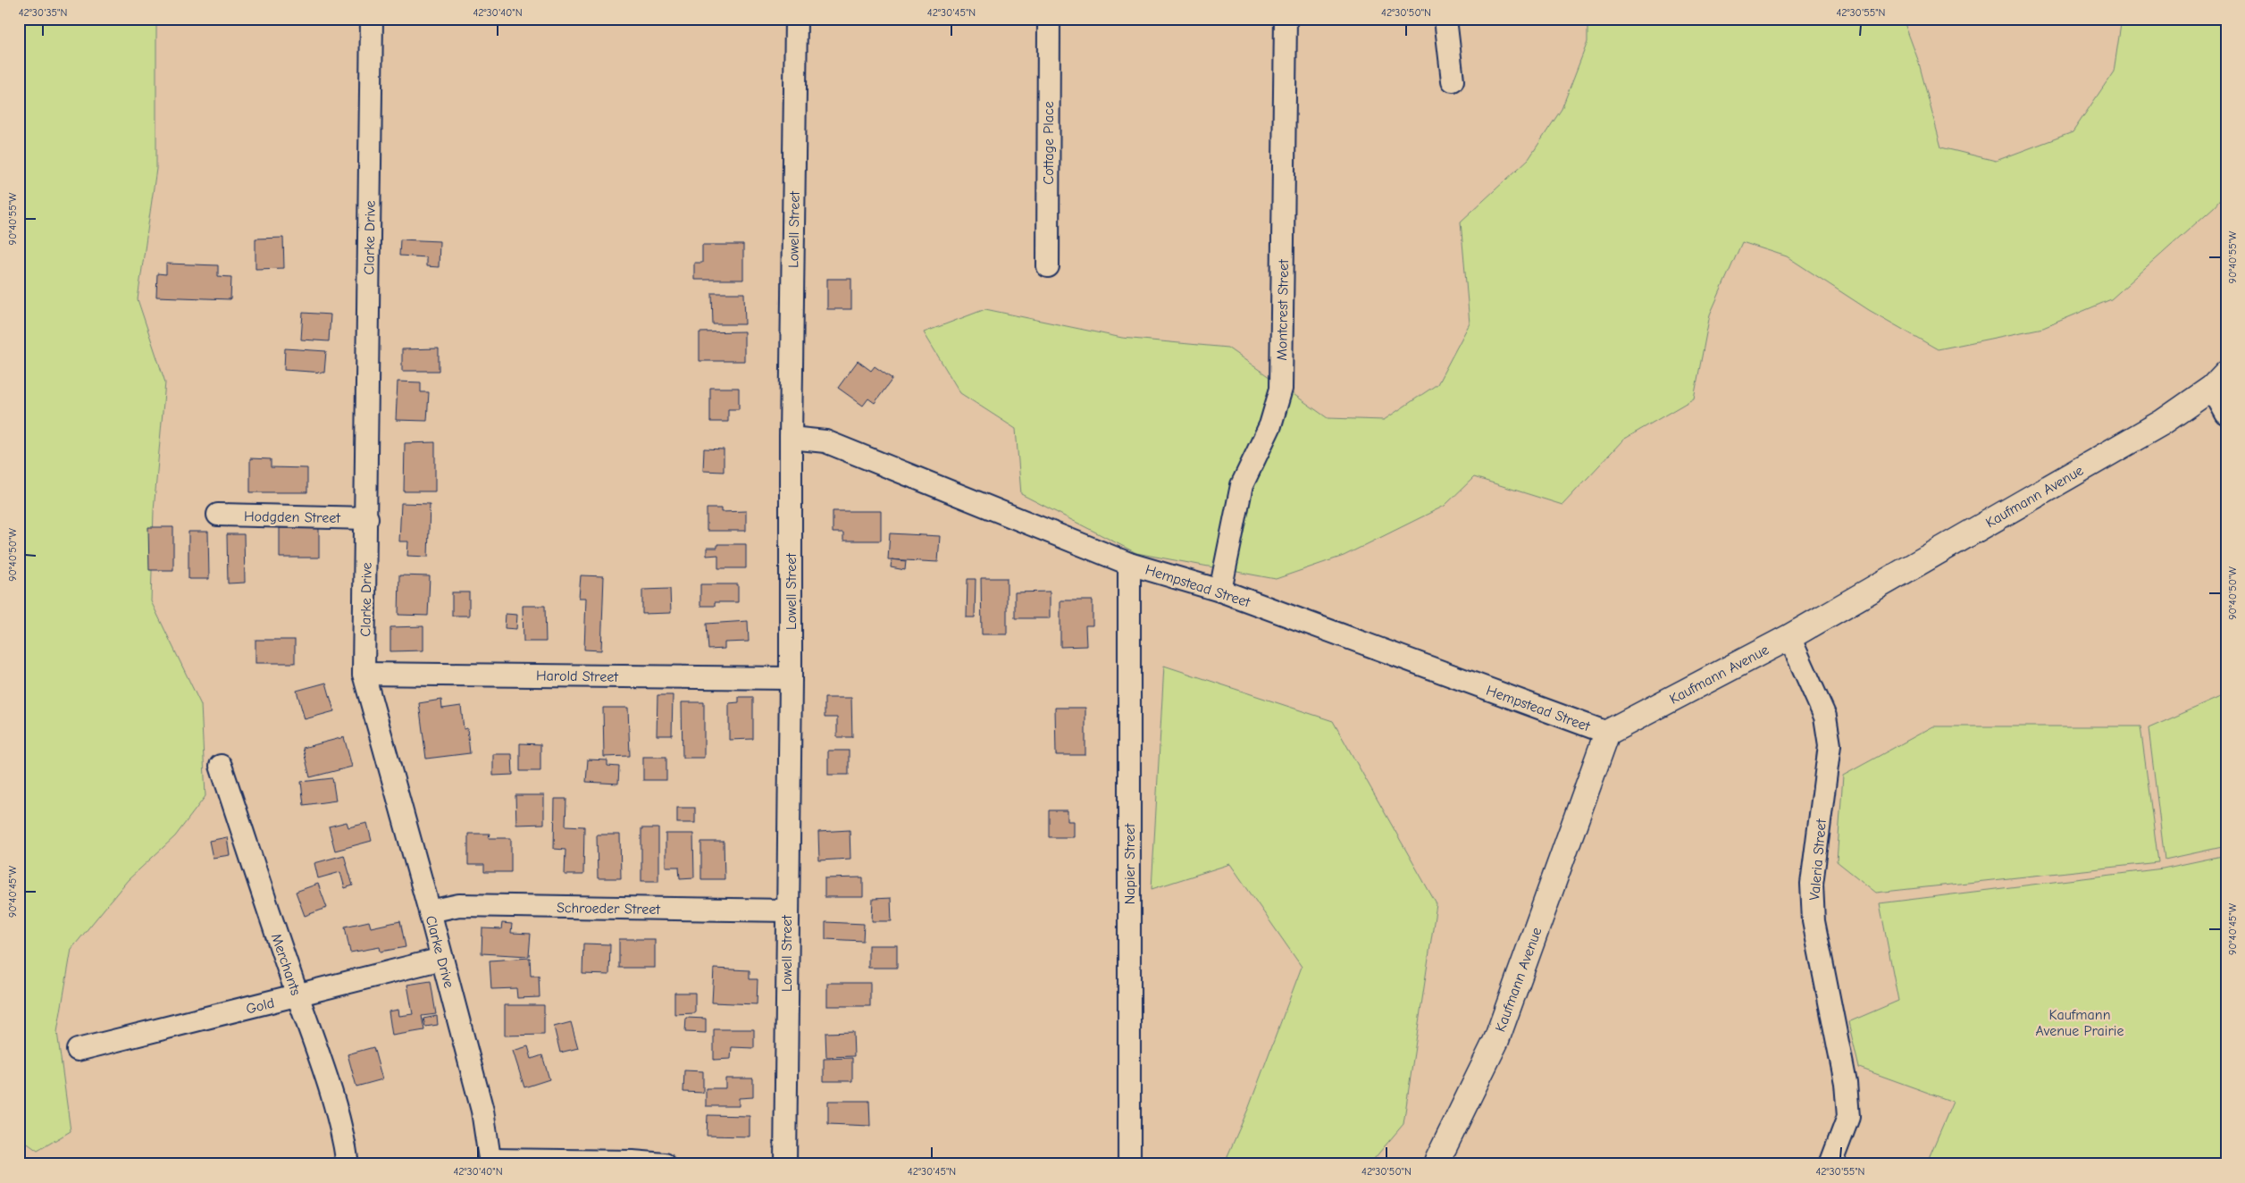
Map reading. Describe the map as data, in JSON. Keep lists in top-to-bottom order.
{
  "streets": {
    "main road": ["Kaufmann Avenue"],
    "street": [
      "Cottage Place",
      "Lowell Street",
      "Clarke Drive",
      "Montcrest Street",
      "Hodgden Street",
      "Hempstead Street",
      "Harold Street",
      "Valeria Street",
      "Napier Street",
      "Schroeder Street",
      "Merchants",
      "Gold"
    ]
  },
  "crossings": [
    ["Lowell Street", "Hempstead Street"],
    ["Lowell Street", "Harold Street"],
    ["Lowell Street", "Schroeder Street"],
    ["Clarke Drive", "Hodgden Street"],
    ["Clarke Drive", "Harold Street"],
    ["Clarke Drive", "Schroeder Street"],
    ["Clarke Drive", "Gold"],
    ["Montcrest Street", "Hempstead Street"],
    ["Kaufmann Avenue", "Hempstead Street"],
    ["Kaufmann Avenue", "Valeria Street"],
    ["Hempstead Street", "Napier Street"],
    ["Merchants", "Gold"]
  ],
  "parks": ["Kaufmann Avenue Prairie"],
  "coordinates": [
    "42°30'35\"N",
    "42°30'40\"N",
    "42°30'45\"N",
    "42°30'50\"N",
    "42°30'55\"N",
    "90°40'55\"W",
    "90°40'50\"W",
    "90°40'45\"W"
  ]
}
